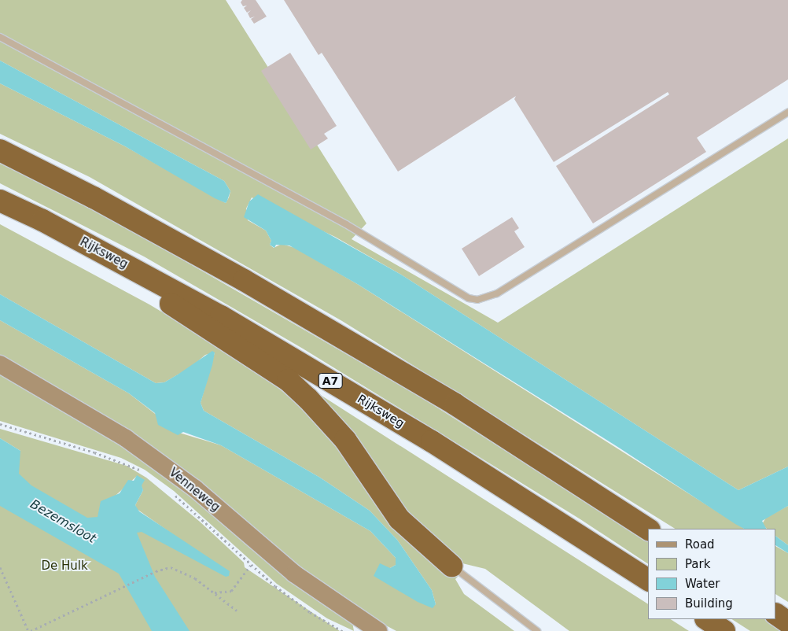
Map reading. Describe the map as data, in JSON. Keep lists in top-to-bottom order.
{
  "streets": {
    "highway": ["Rijksweg", "A7"],
    "main road": ["Venneweg"]
  },
  "water": ["Bezemsloot"],
  "parks": ["De Hulk"],
  "legend": [
    "Road",
    "Park",
    "Water",
    "Building"
  ]
}
